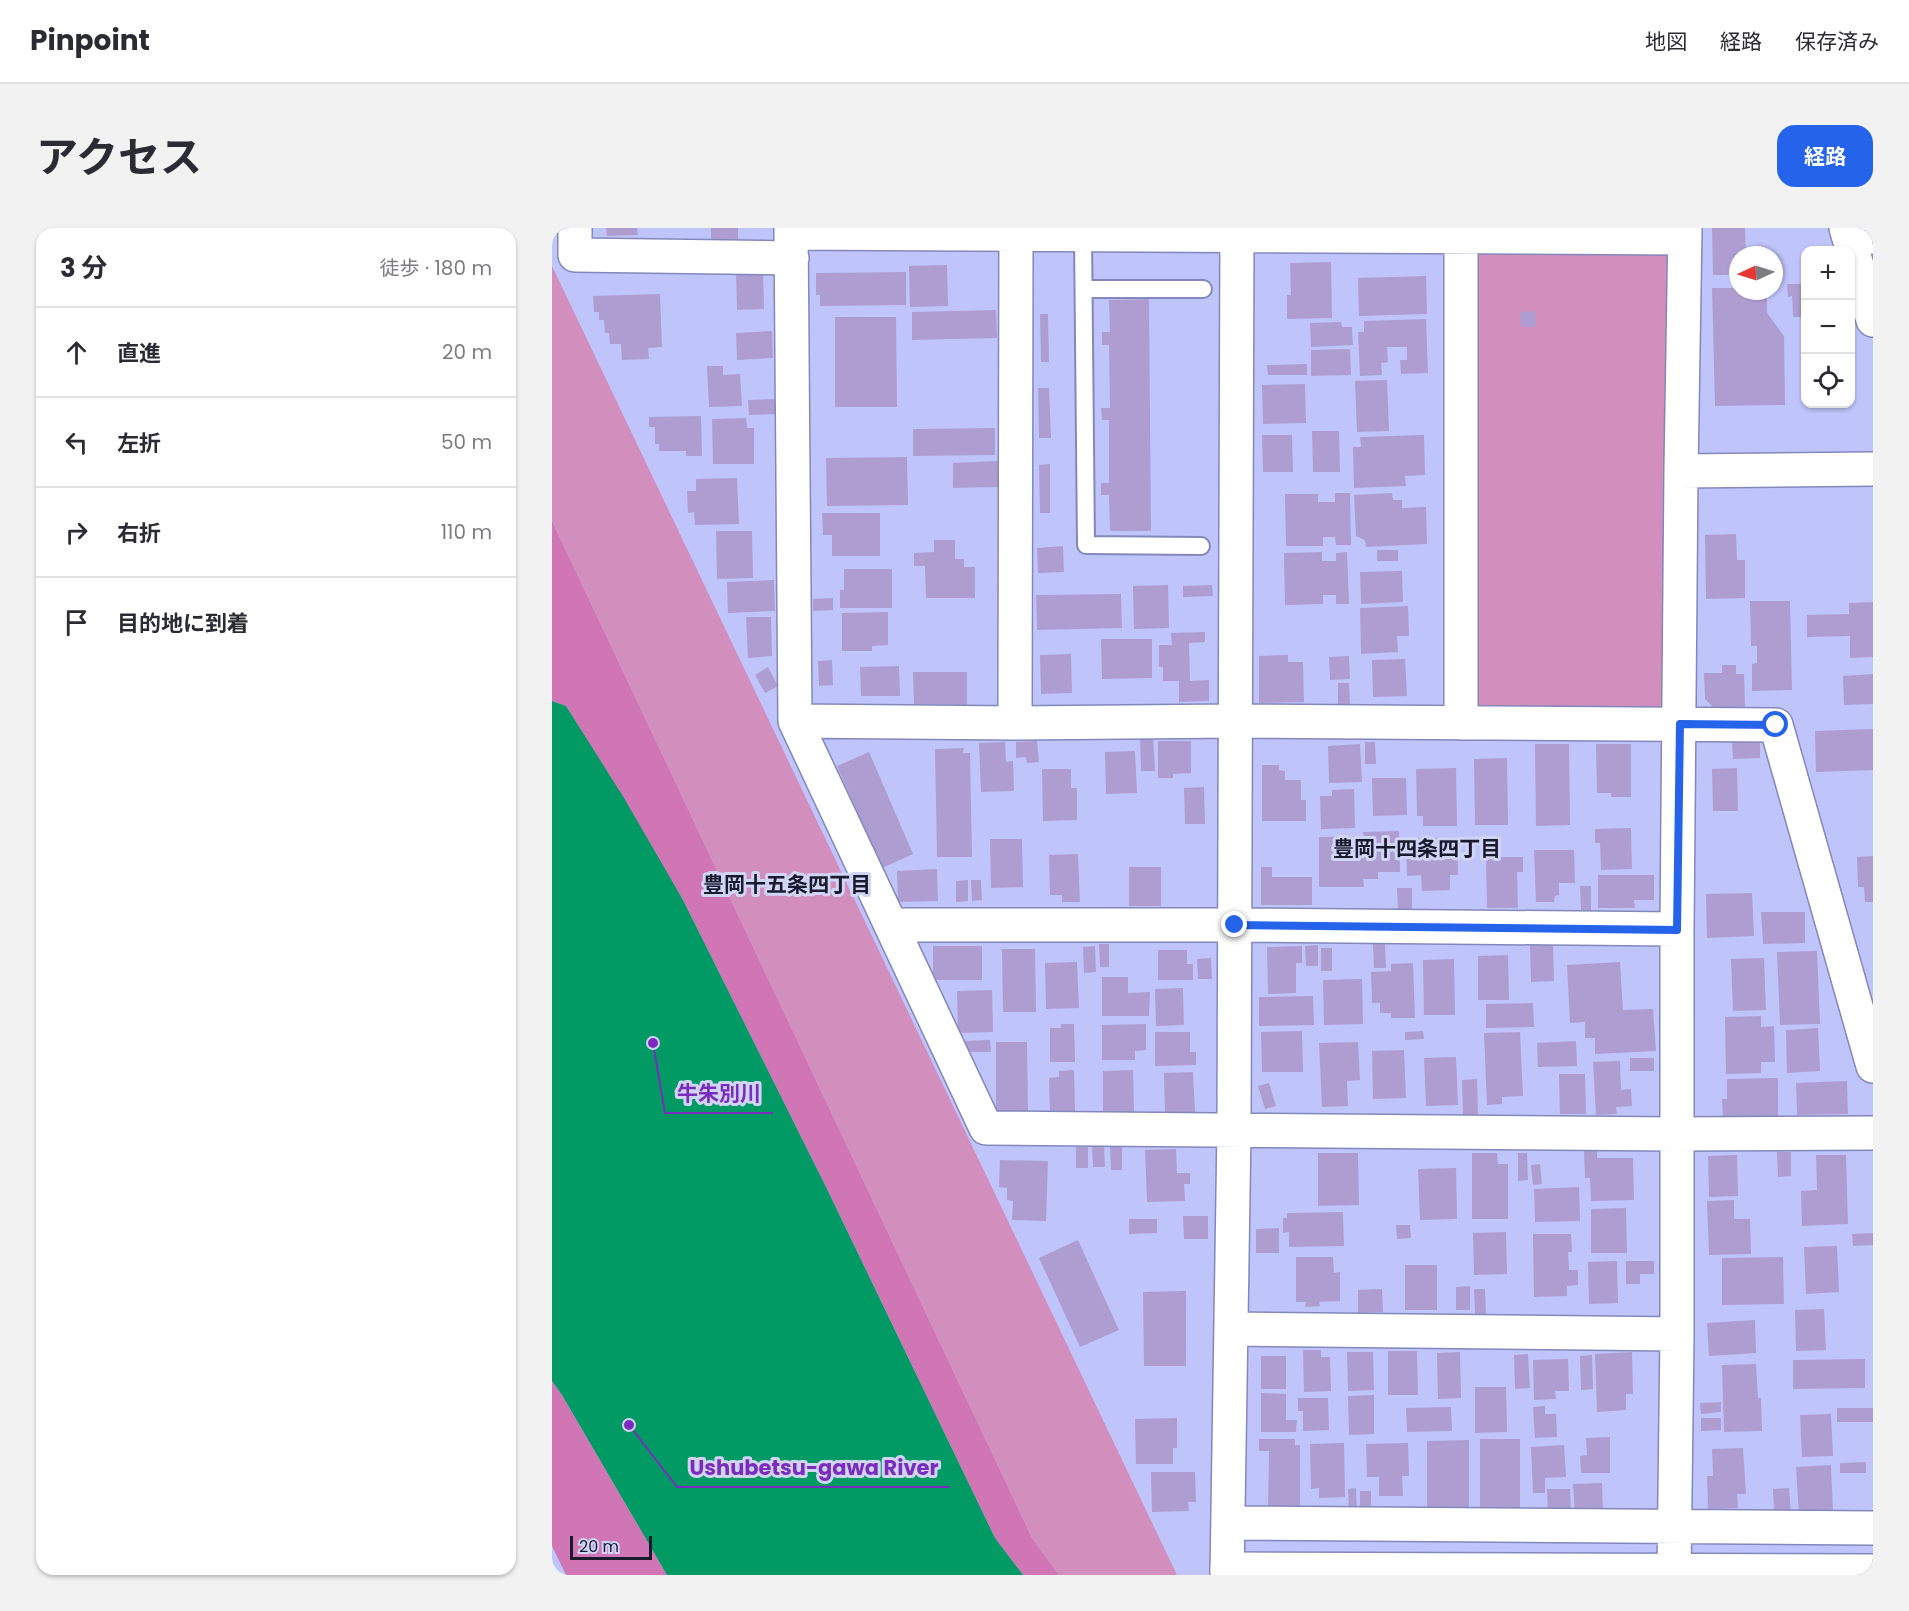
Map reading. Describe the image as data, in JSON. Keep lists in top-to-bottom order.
{
  "districts": ["豊岡十四条四丁目", "豊岡十五条四丁目"],
  "places": ["牛朱別川", "Ushubetsu-gawa River"],
  "scale_bar": "20 m",
  "north": "left",
  "page": {
    "header": "Pinpoint",
    "nav": ["地図", "経路", "保存済み"],
    "title": "アクセス",
    "buttons": "経路",
    "heading": ["3 分", "徒歩 · 180 m"],
    "map_buttons": ["+", "−"],
    "list": [
      ["直進", "20 m"],
      ["左折", "50 m"],
      ["右折", "110 m"],
      "目的地に到着"
    ],
    "scale": "20 m"
  }
}
